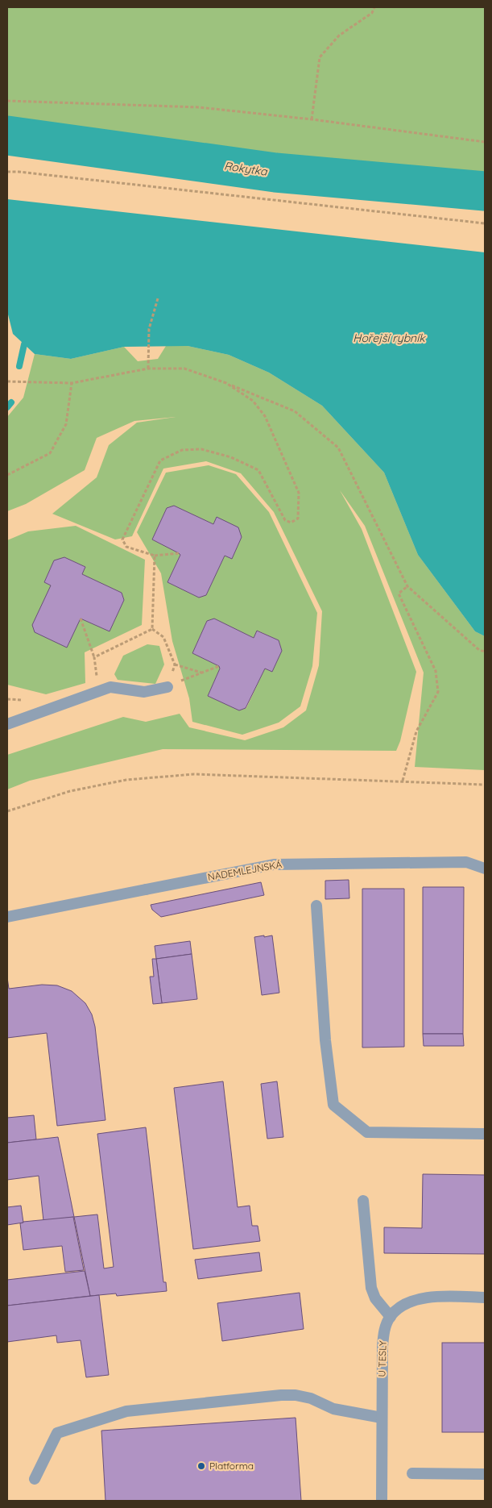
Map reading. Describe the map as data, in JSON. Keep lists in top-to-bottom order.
{
  "streets": {
    "street": ["NADEMLEJNSKÁ", "U TESLY"]
  },
  "water": ["Rokytka", "Hořejší rybník"],
  "places": ["Platforma"]
}
